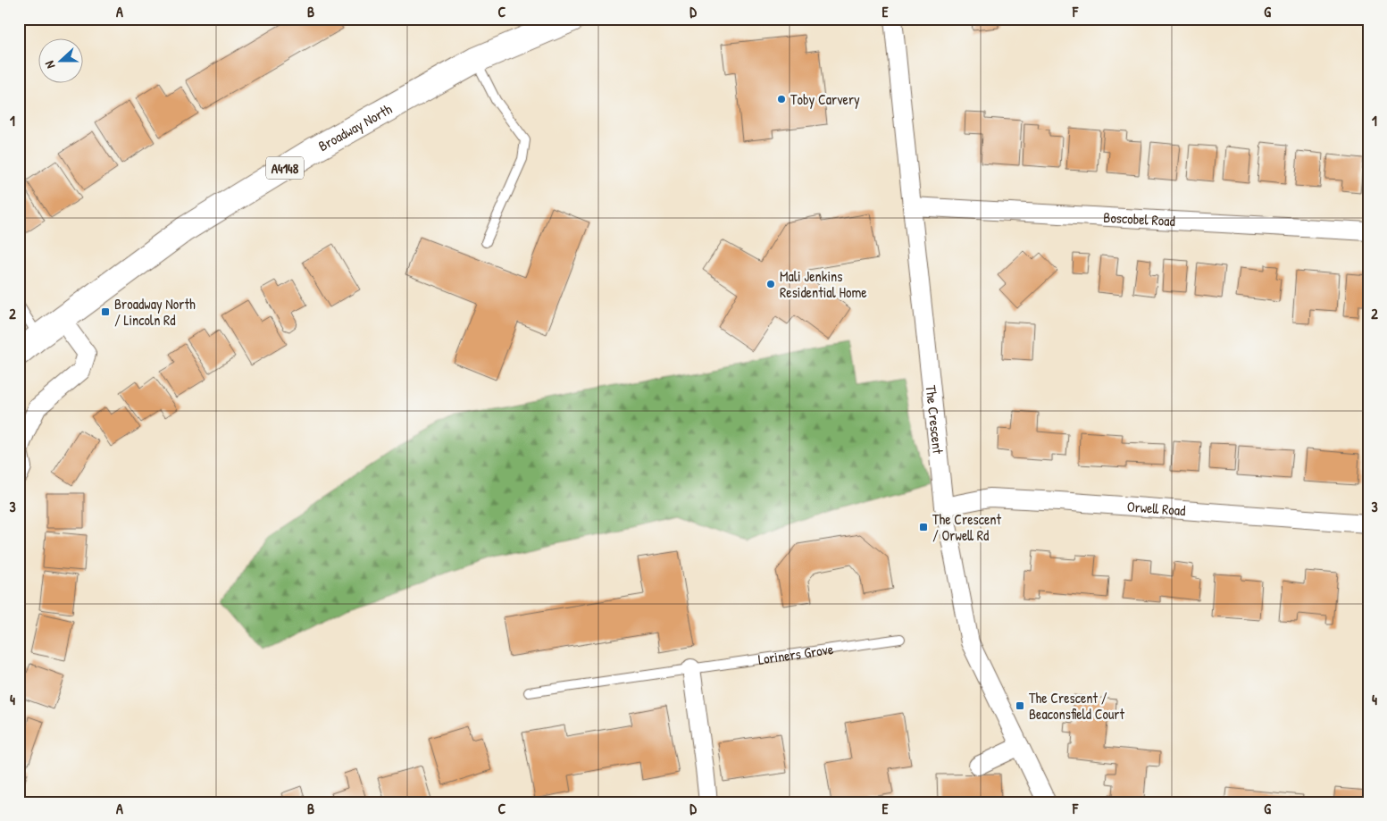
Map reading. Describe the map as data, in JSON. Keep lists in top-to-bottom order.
{
  "streets": {
    "highway": ["Broadway North", "A4148"],
    "street": ["Boscobel Road", "The Crescent", "Orwell Road"],
    "lane": ["Loriners Grove"]
  },
  "crossings": [
    ["Boscobel Road", "The Crescent"],
    ["The Crescent", "Orwell Road"]
  ],
  "places": {
    "other": ["Toby Carvery", "Mali Jenkins Residential Home"],
    "transit": ["Broadway North / Lincoln Rd", "The Crescent / Orwell Rd", "The Crescent / Beaconsfield Court"]
  },
  "north": "left",
  "grid": {
    "columns": [
      "A",
      "B",
      "C",
      "D",
      "E",
      "F",
      "G"
    ],
    "rows": [
      "1",
      "2",
      "3",
      "4"
    ]
  }
}
